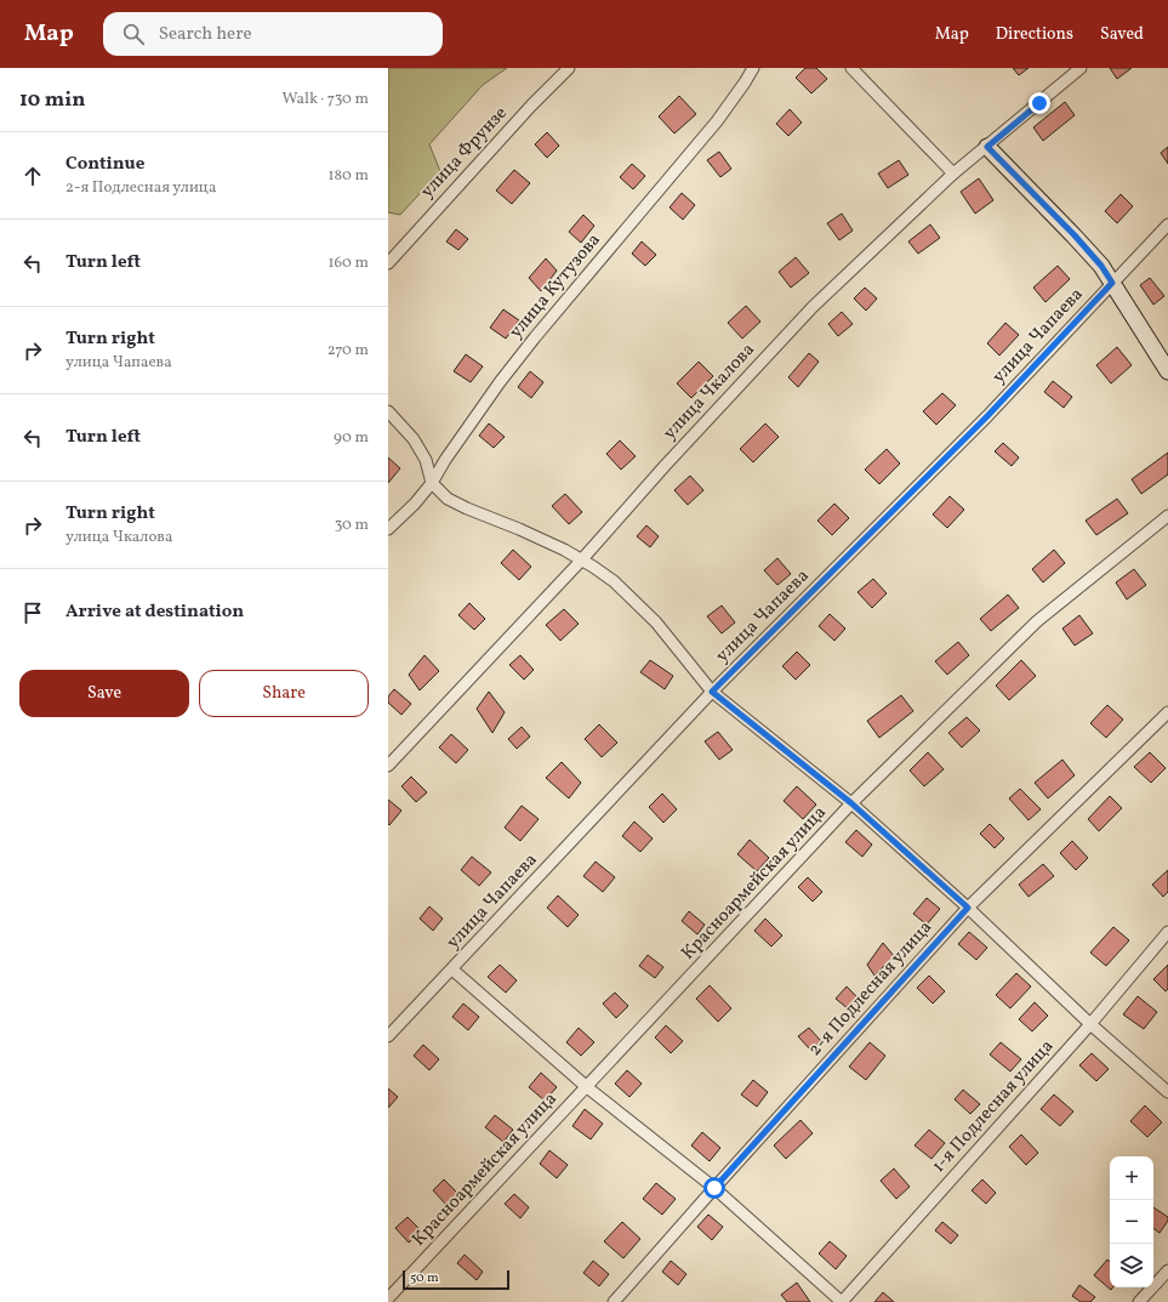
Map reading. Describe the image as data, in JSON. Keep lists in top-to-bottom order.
{
  "streets": {
    "street": [
      "улица Фрунзе",
      "улица Кутузова",
      "улица Чапаева",
      "улица Чкалова",
      "Красноармейская улица",
      "2-я Подлесная улица",
      "1-я Подлесная улица"
    ]
  },
  "scale_bar": "50 m",
  "page": {
    "header": "Map",
    "search": "Search here",
    "nav": ["Map", "Directions", "Saved"],
    "heading": ["10 min", "Walk · 730 m"],
    "list": [
      ["Continue", "2-я Подлесная улица", "180 m"],
      ["Turn left", "160 m"],
      ["Turn right", "улица Чапаева", "270 m"],
      ["Turn left", "90 m"],
      ["Turn right", "улица Чкалова", "30 m"],
      "Arrive at destination"
    ],
    "buttons": ["Save", "Share"],
    "map_buttons": ["+", "−"],
    "scale": "50 m"
  }
}
